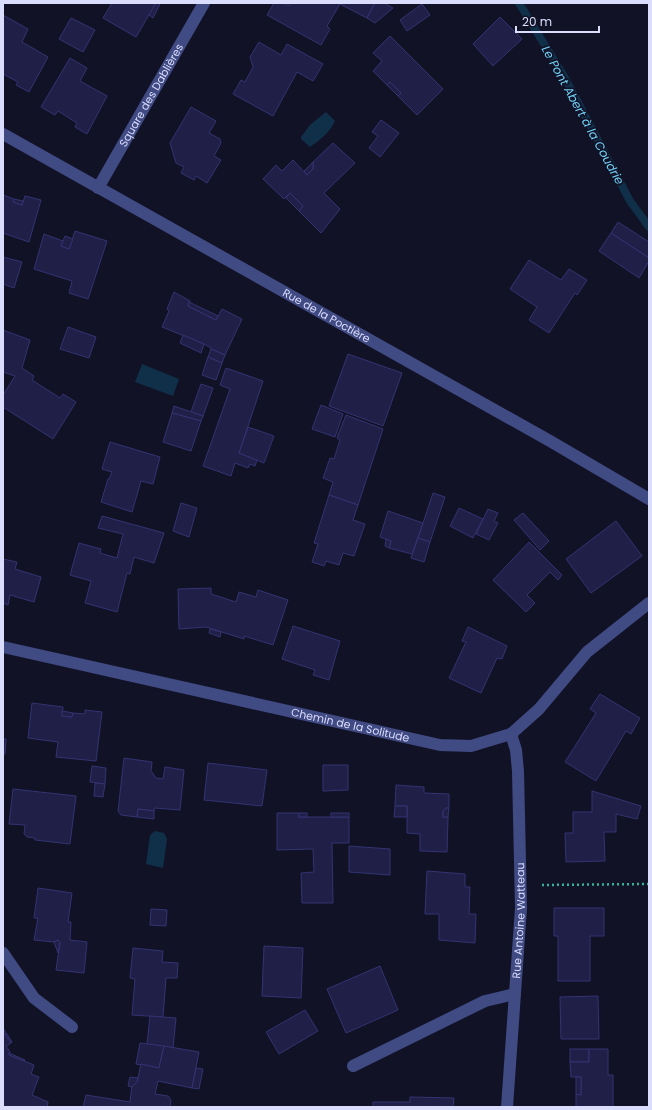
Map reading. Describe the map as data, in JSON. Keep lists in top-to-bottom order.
{
  "streets": {
    "street": [
      "Square des Dablières",
      "Rue de la Poctière",
      "Chemin de la Solitude",
      "Rue Antoine Watteau"
    ]
  },
  "crossings": [
    ["Square des Dablières", "Rue de la Poctière"],
    ["Chemin de la Solitude", "Rue Antoine Watteau"]
  ],
  "water": ["Le Pont Abert à la Coudrie"],
  "scale_bar": "20 m"
}
